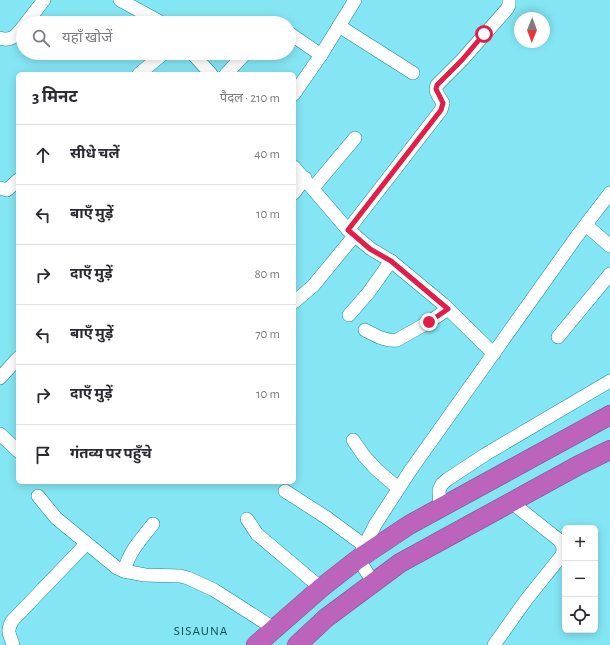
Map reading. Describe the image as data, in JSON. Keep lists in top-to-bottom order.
{
  "districts": ["SISAUNA"],
  "north": "bottom",
  "page": {
    "search": "यहाँ खोजें",
    "heading": ["3 मिनट", "पैदल · 210 m"],
    "list": [
      ["सीधे चलें", "40 m"],
      ["बाएँ मुड़ें", "10 m"],
      ["दाएँ मुड़ें", "80 m"],
      ["बाएँ मुड़ें", "70 m"],
      ["दाएँ मुड़ें", "10 m"],
      "गंतव्य पर पहुँचे"
    ],
    "map_buttons": ["+", "−"]
  }
}
